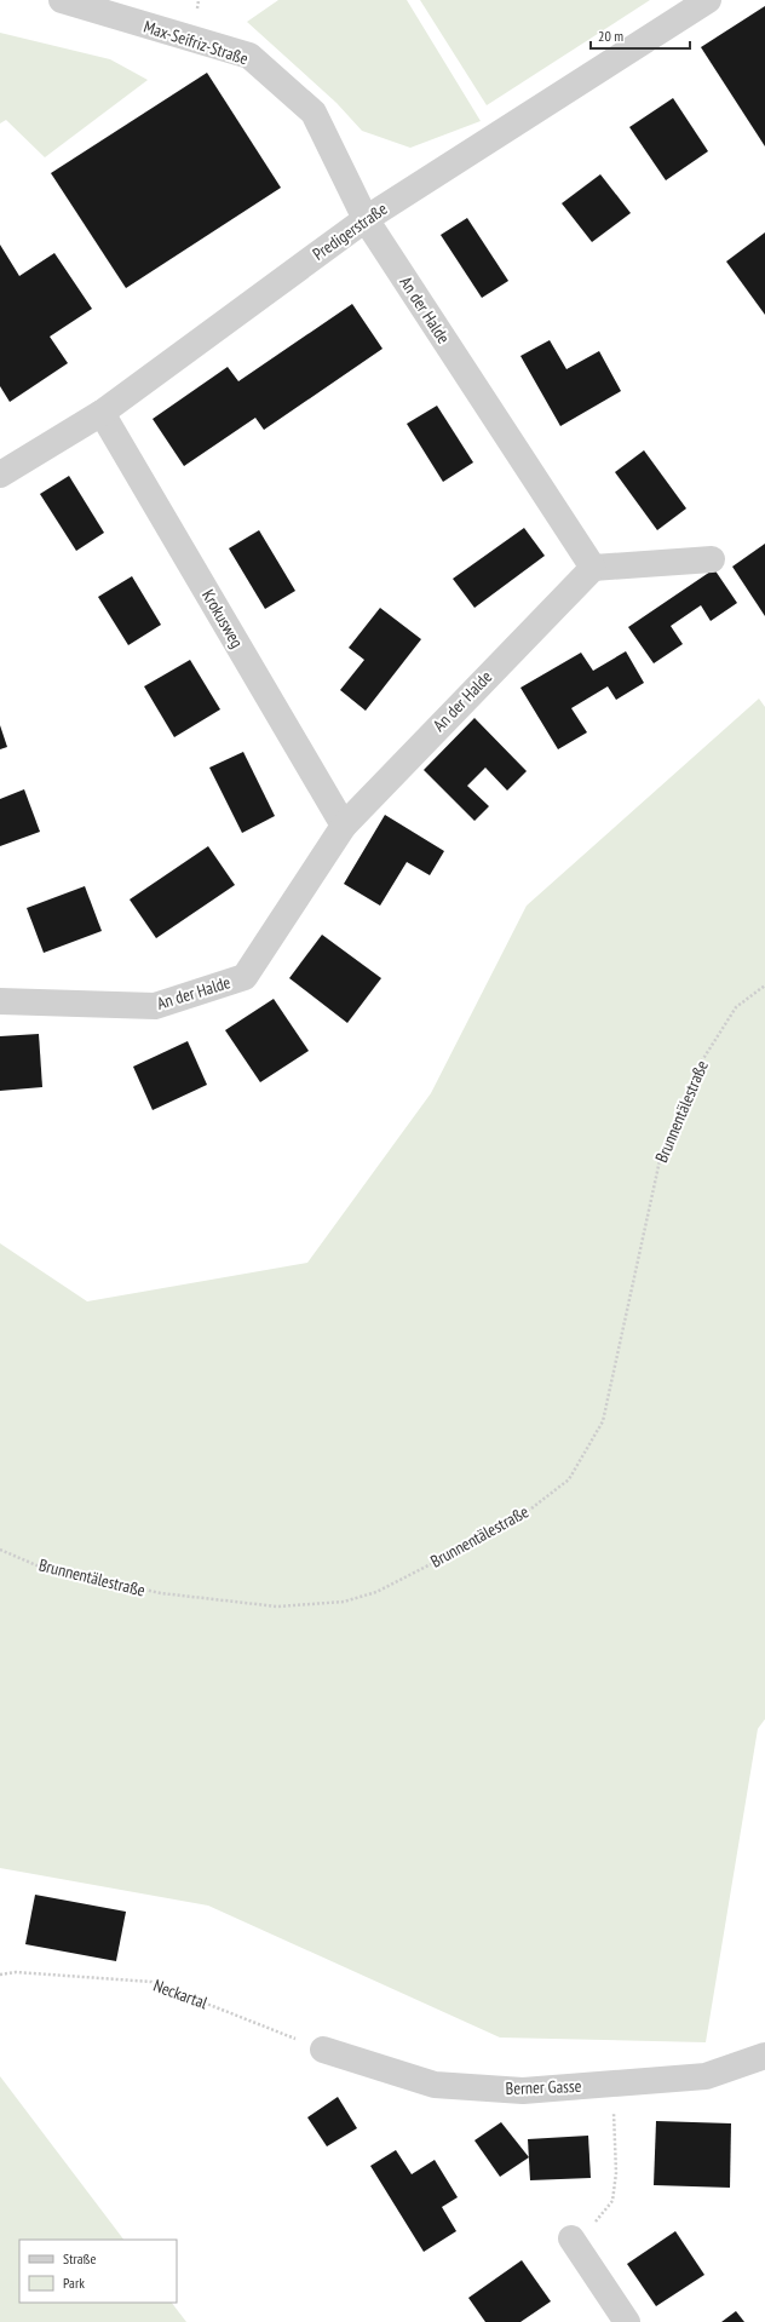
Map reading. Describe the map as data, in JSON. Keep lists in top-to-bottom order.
{
  "streets": {
    "street": [
      "Max-Seifriz-Straße",
      "Predigerstraße",
      "An der Halde",
      "Krokusweg",
      "Berner Gasse"
    ],
    "path": ["Brunnentälestraße", "Neckartal"]
  },
  "crossings": [
    ["Max-Seifriz-Straße", "Predigerstraße"],
    ["Max-Seifriz-Straße", "An der Halde"],
    ["Predigerstraße", "An der Halde"],
    ["Predigerstraße", "Krokusweg"],
    ["An der Halde", "Krokusweg"],
    ["Neckartal", "Berner Gasse"]
  ],
  "legend": ["Straße", "Park"],
  "scale_bar": "20 m"
}
